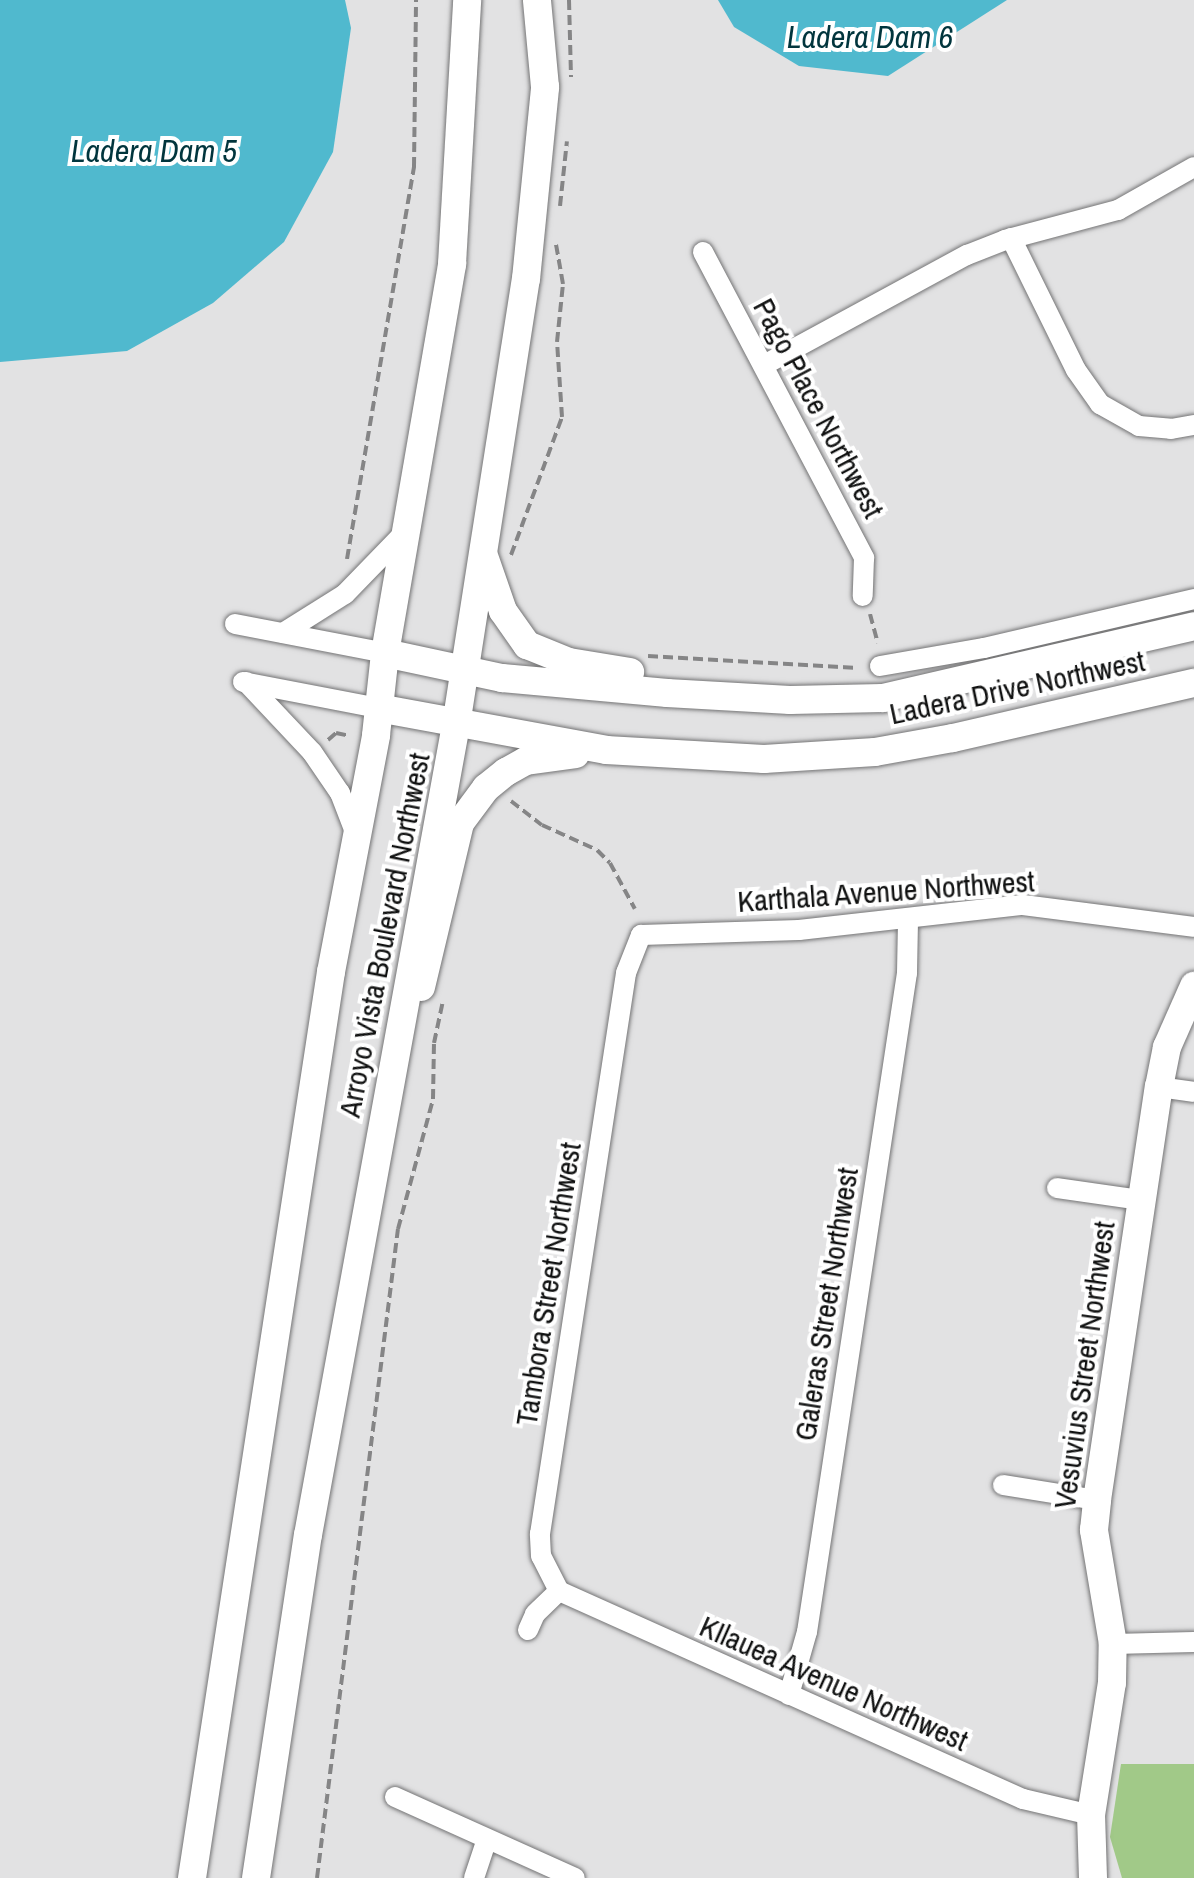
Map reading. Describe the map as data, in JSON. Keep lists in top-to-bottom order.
{
  "streets": {
    "main road": ["Ladera Drive Northwest", "Arroyo Vista Boulevard Northwest", "Vesuvius Street Northwest"],
    "street": [
      "Pago Place Northwest",
      "Karthala Avenue Northwest",
      "Tambora Street Northwest",
      "Galeras Street Northwest",
      "KIlauea Avenue Northwest"
    ]
  },
  "crossings": [
    ["Ladera Drive Northwest", "Arroyo Vista Boulevard Northwest"],
    ["Karthala Avenue Northwest", "Tambora Street Northwest"],
    ["Karthala Avenue Northwest", "Galeras Street Northwest"],
    ["Tambora Street Northwest", "KIlauea Avenue Northwest"],
    ["Galeras Street Northwest", "KIlauea Avenue Northwest"],
    ["Vesuvius Street Northwest", "KIlauea Avenue Northwest"]
  ],
  "water": ["Ladera Dam 6", "Ladera Dam 5"]
}
